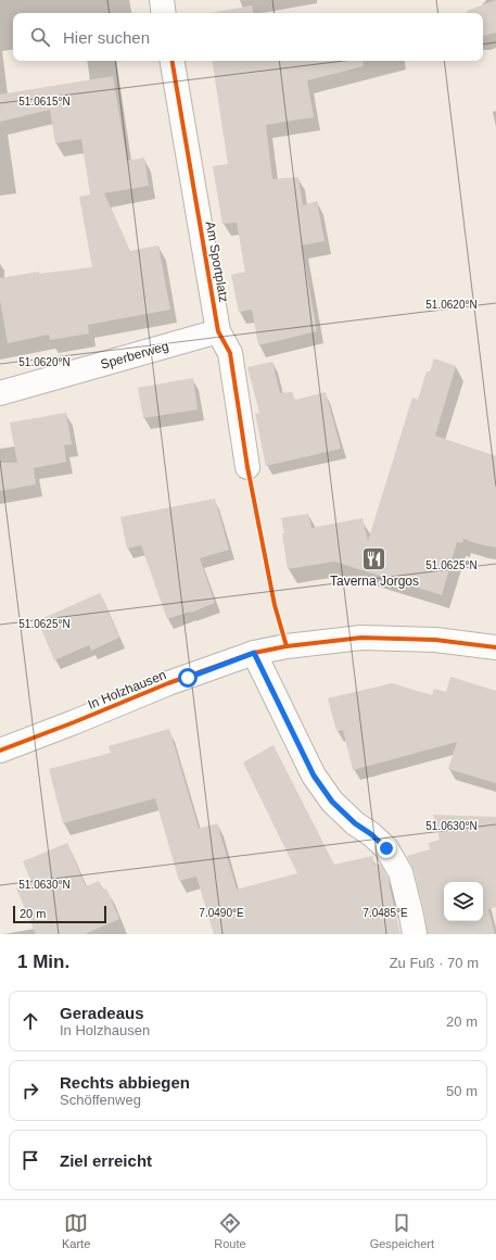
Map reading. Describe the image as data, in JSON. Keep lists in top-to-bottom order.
{
  "streets": {
    "street": ["Am Sportplatz", "Sperberweg", "In Holzhausen"]
  },
  "crossings": [
    ["Am Sportplatz", "Sperberweg"]
  ],
  "places": {
    "restaurant": ["Taverna Jorgos"]
  },
  "scale_bar": "20 m",
  "page": {
    "search": "Hier suchen",
    "scale": "20 m",
    "heading": ["1 Min.", "Zu Fuß · 70 m"],
    "list": [
      ["Geradeaus", "In Holzhausen", "20 m"],
      ["Rechts abbiegen", "Schöffenweg", "50 m"],
      "Ziel erreicht"
    ],
    "nav": ["Karte", "Route", "Gespeichert"]
  },
  "coordinates": [
    "51.0615°N",
    "51.0620°N",
    "51.0625°N",
    "51.0630°N",
    "7.0490°E",
    "7.0485°E"
  ]
}
